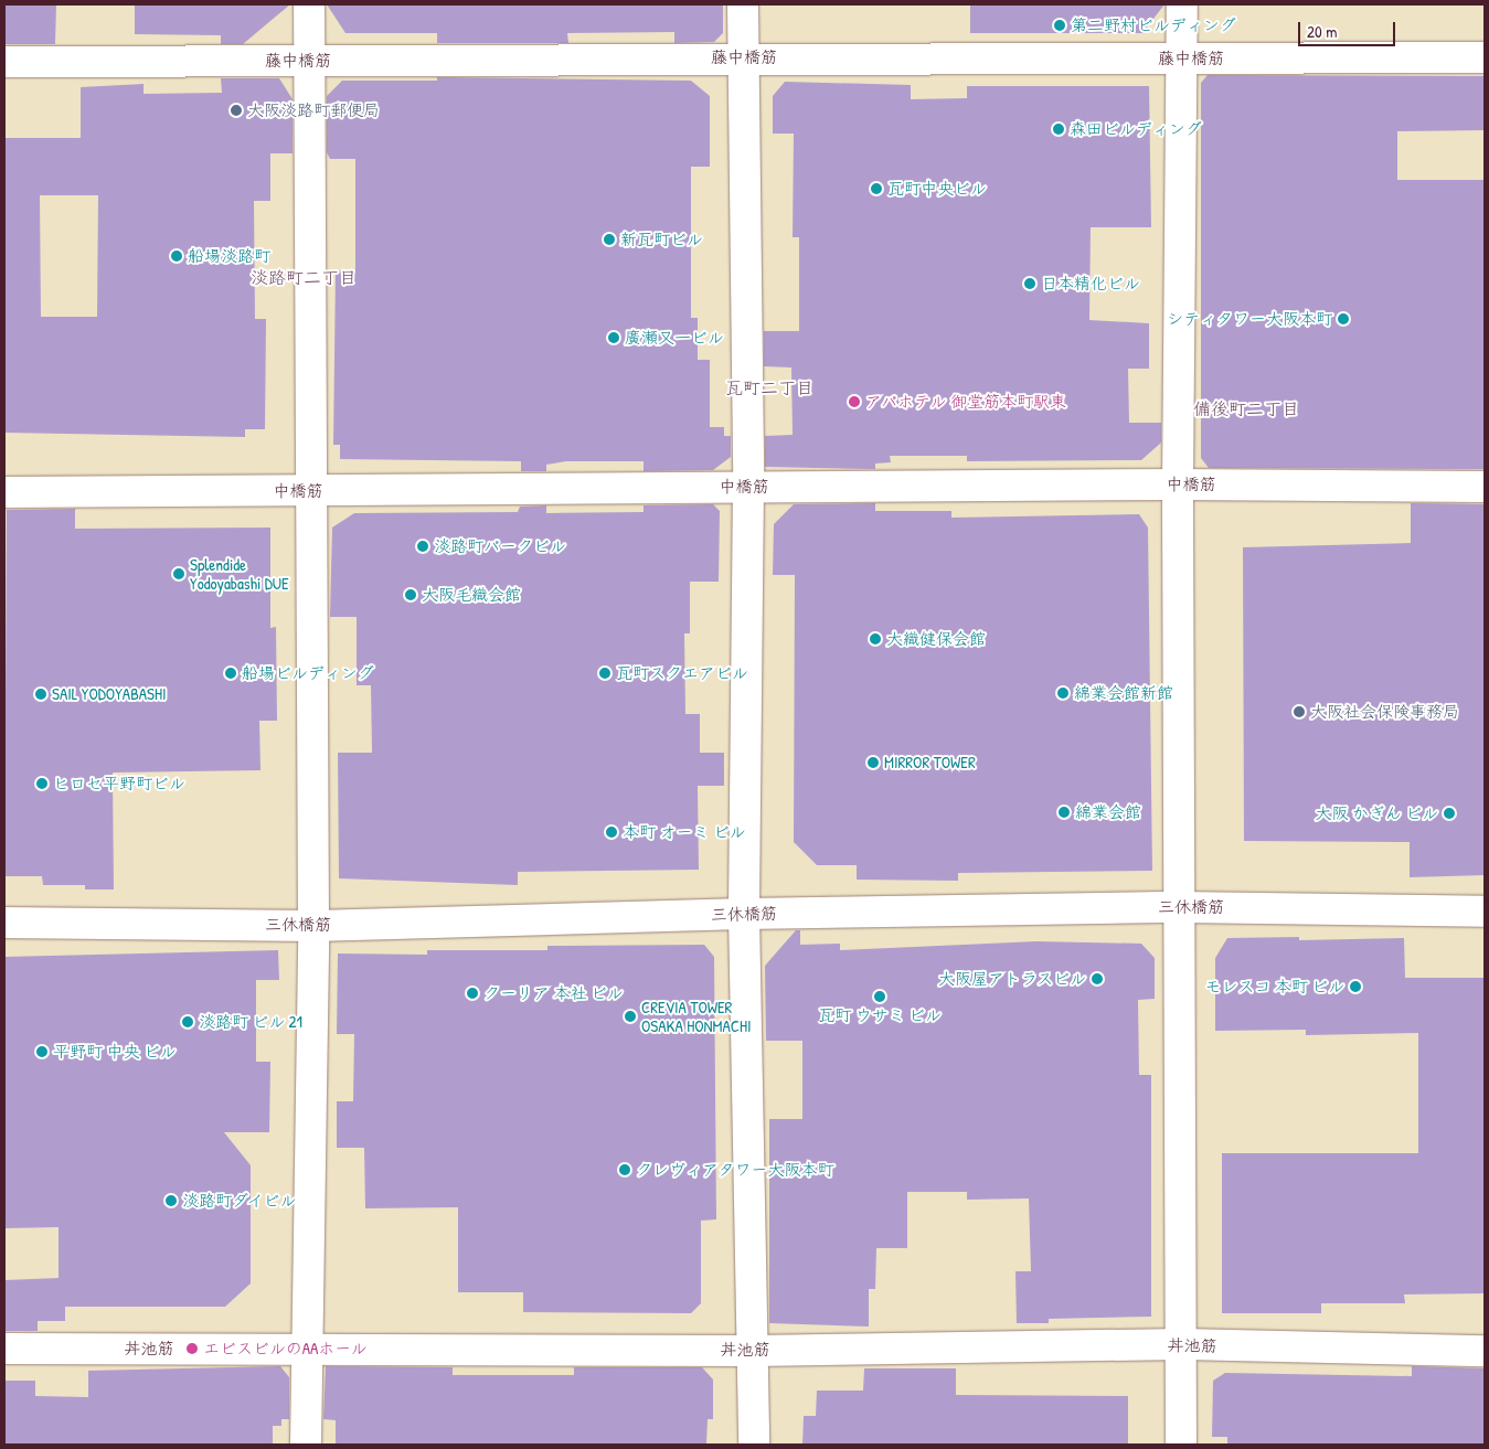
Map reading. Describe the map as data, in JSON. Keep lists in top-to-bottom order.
{
  "streets": {
    "street": [
      "藤中橋筋",
      "中橋筋",
      "三休橋筋",
      "丼池筋"
    ]
  },
  "districts": ["淡路町二丁目", "瓦町二丁目", "備後町二丁目"],
  "places": [
    "第二野村ビルディング",
    "大阪淡路町郵便局",
    "森田ビルディング",
    "瓦町中央ビル",
    "新瓦町ビル",
    "船場淡路町",
    "日本精化ビル",
    "シティタワー大阪本町",
    "廣瀬又一ビル",
    "アパホテル 御堂筋本町駅東",
    "淡路町パークビル",
    "Splendide Yodoyabashi DUE",
    "大阪毛織会館",
    "大織健保会館",
    "船場ビルディング",
    "瓦町スクエアビル",
    "綿業会館新館",
    "SAIL YODOYABASHI",
    "大阪社会保険事務局",
    "MIRROR TOWER",
    "ヒロセ平野町ビル",
    "綿業会館",
    "大阪 かぎん ビル",
    "本町 オーミ ビル",
    "大阪屋アトラスビル",
    "モレスコ 本町 ビル",
    "クーリア 本社 ビル",
    "瓦町 ウサミ ビル",
    "CREVIA TOWER OSAKA HONMACHI",
    "淡路町 ビル 21",
    "平野町 中央 ビル",
    "クレヴィアタワー大阪本町",
    "淡路町ダイビル",
    "エビスビルのAAホール"
  ],
  "scale_bar": "20 m"
}
